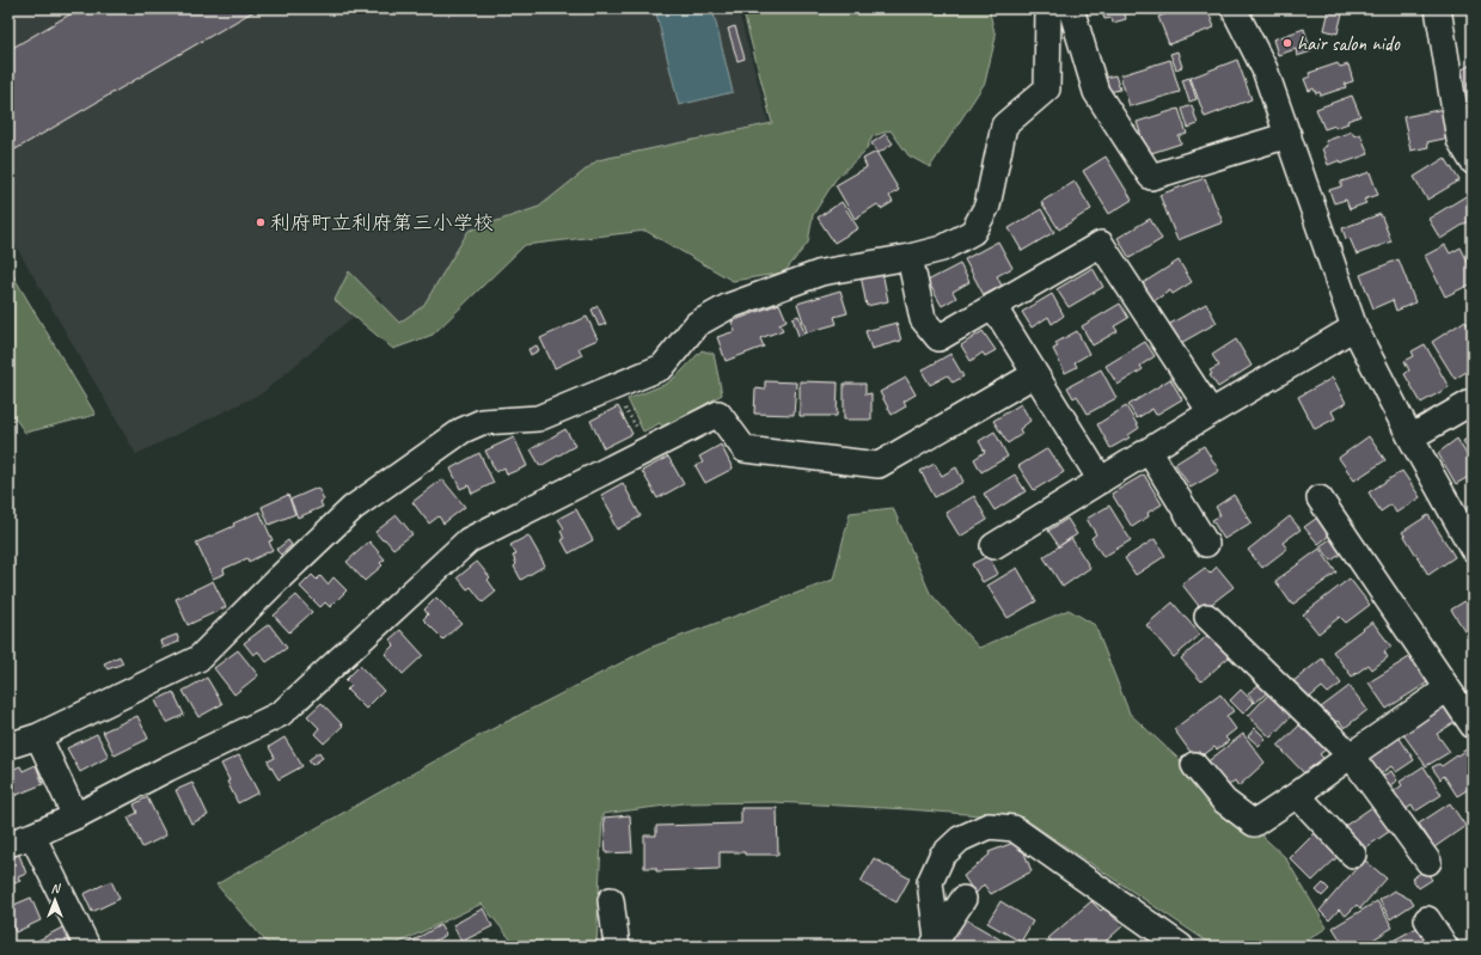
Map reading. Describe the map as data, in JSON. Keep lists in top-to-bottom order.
{
  "places": ["hair salon nido", "利府町立利府第三小学校"],
  "north": "top"
}
